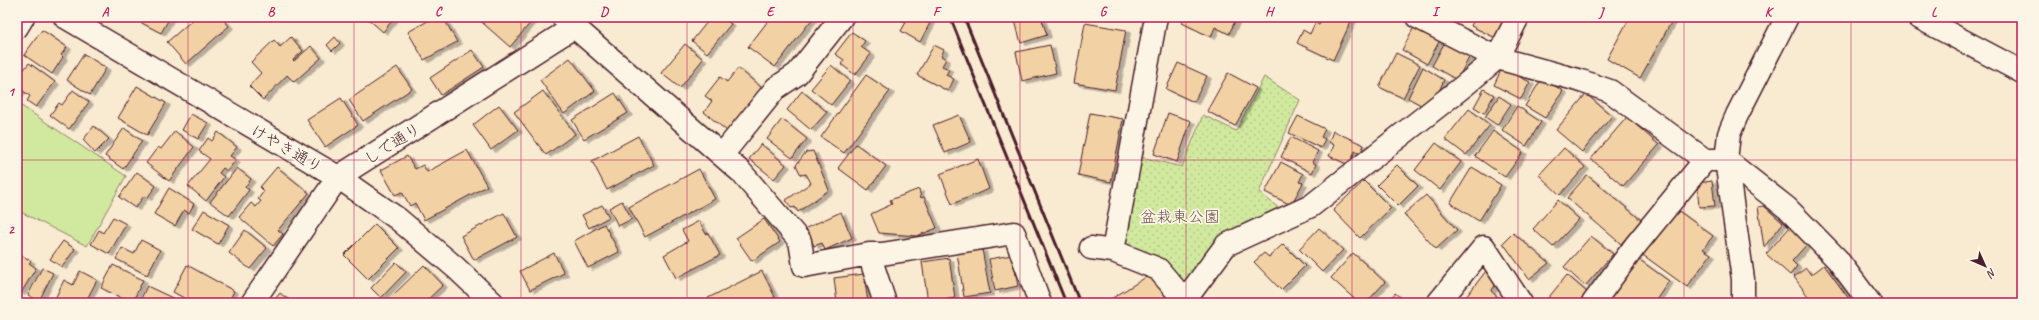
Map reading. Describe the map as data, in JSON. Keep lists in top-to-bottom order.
{
  "streets": {
    "street": ["しで通り", "けやき通り"]
  },
  "crossings": [
    ["しで通り", "けやき通り"]
  ],
  "parks": ["盆栽東公園"],
  "north": "bottom right",
  "grid": {
    "columns": [
      "A",
      "B",
      "C",
      "D",
      "E",
      "F",
      "G",
      "H",
      "I",
      "J",
      "K",
      "L"
    ],
    "rows": ["1", "2"]
  }
}
